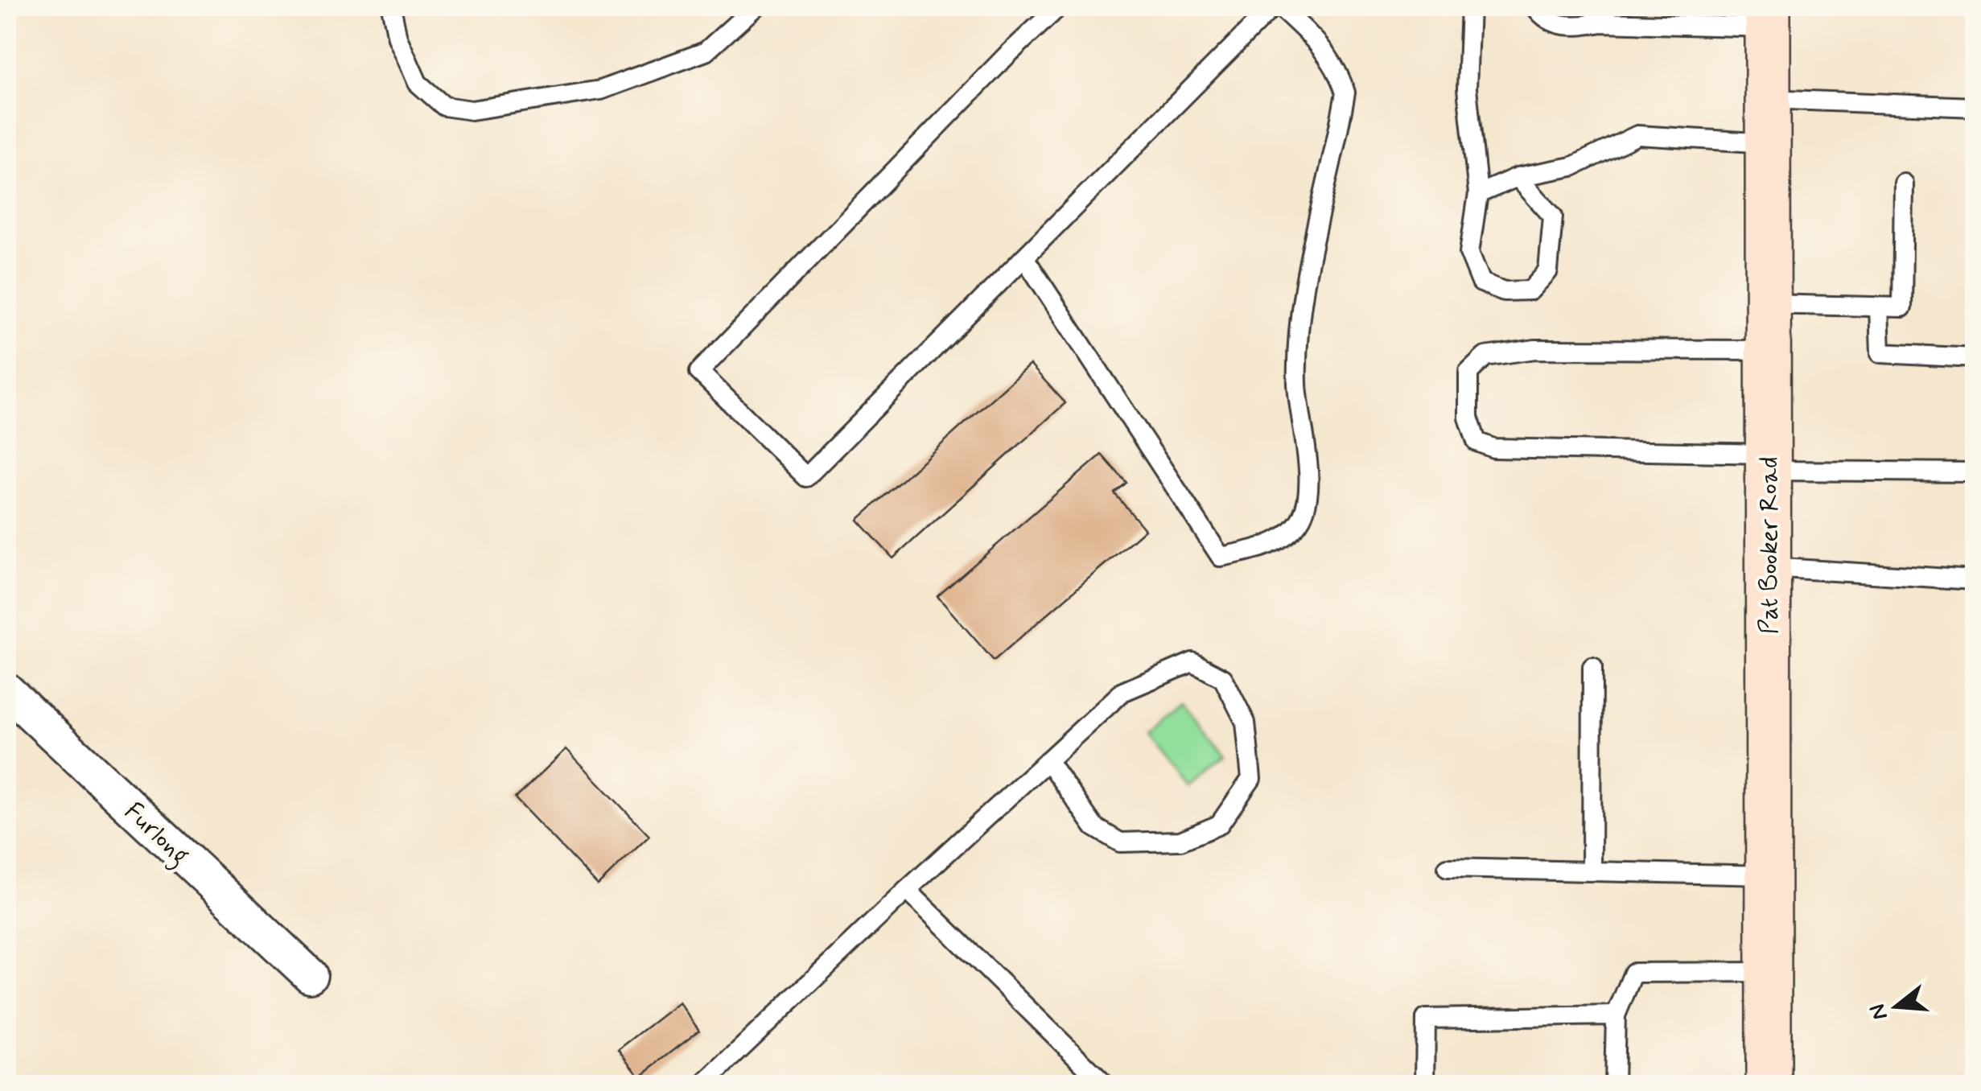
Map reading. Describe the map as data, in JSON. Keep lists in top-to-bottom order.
{
  "streets": {
    "main road": ["Pat Booker Road"],
    "street": ["Furlong"]
  },
  "north": "left"
}
